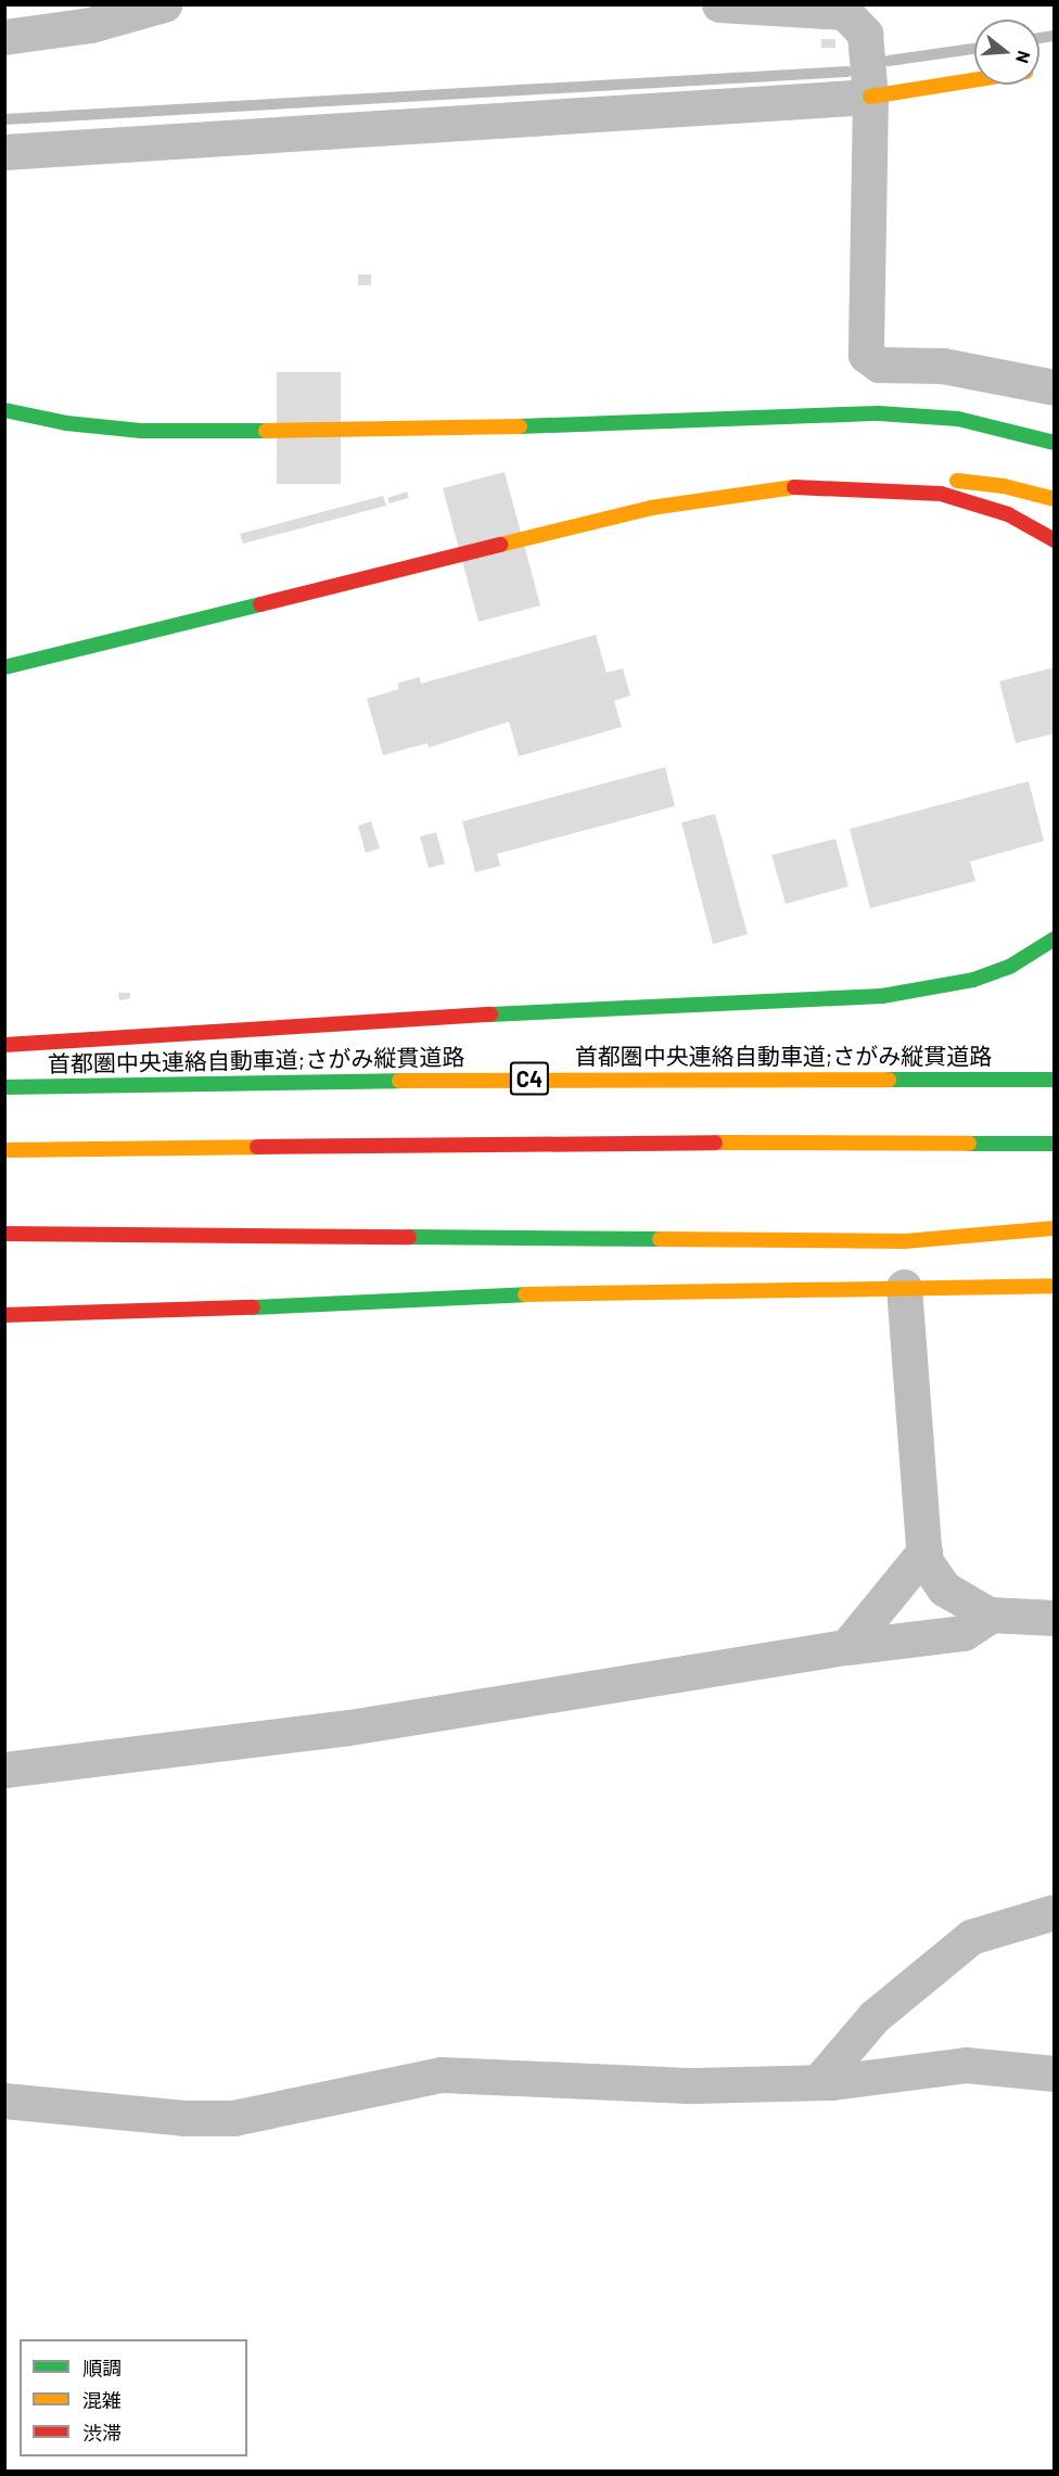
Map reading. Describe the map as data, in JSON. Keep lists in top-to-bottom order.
{
  "streets": {
    "main road": ["首都圏中央連絡自動車道;さがみ縦貫道路", "C4"]
  },
  "legend": ["順調", "混雑", "渋滞"],
  "north": "right"
}
